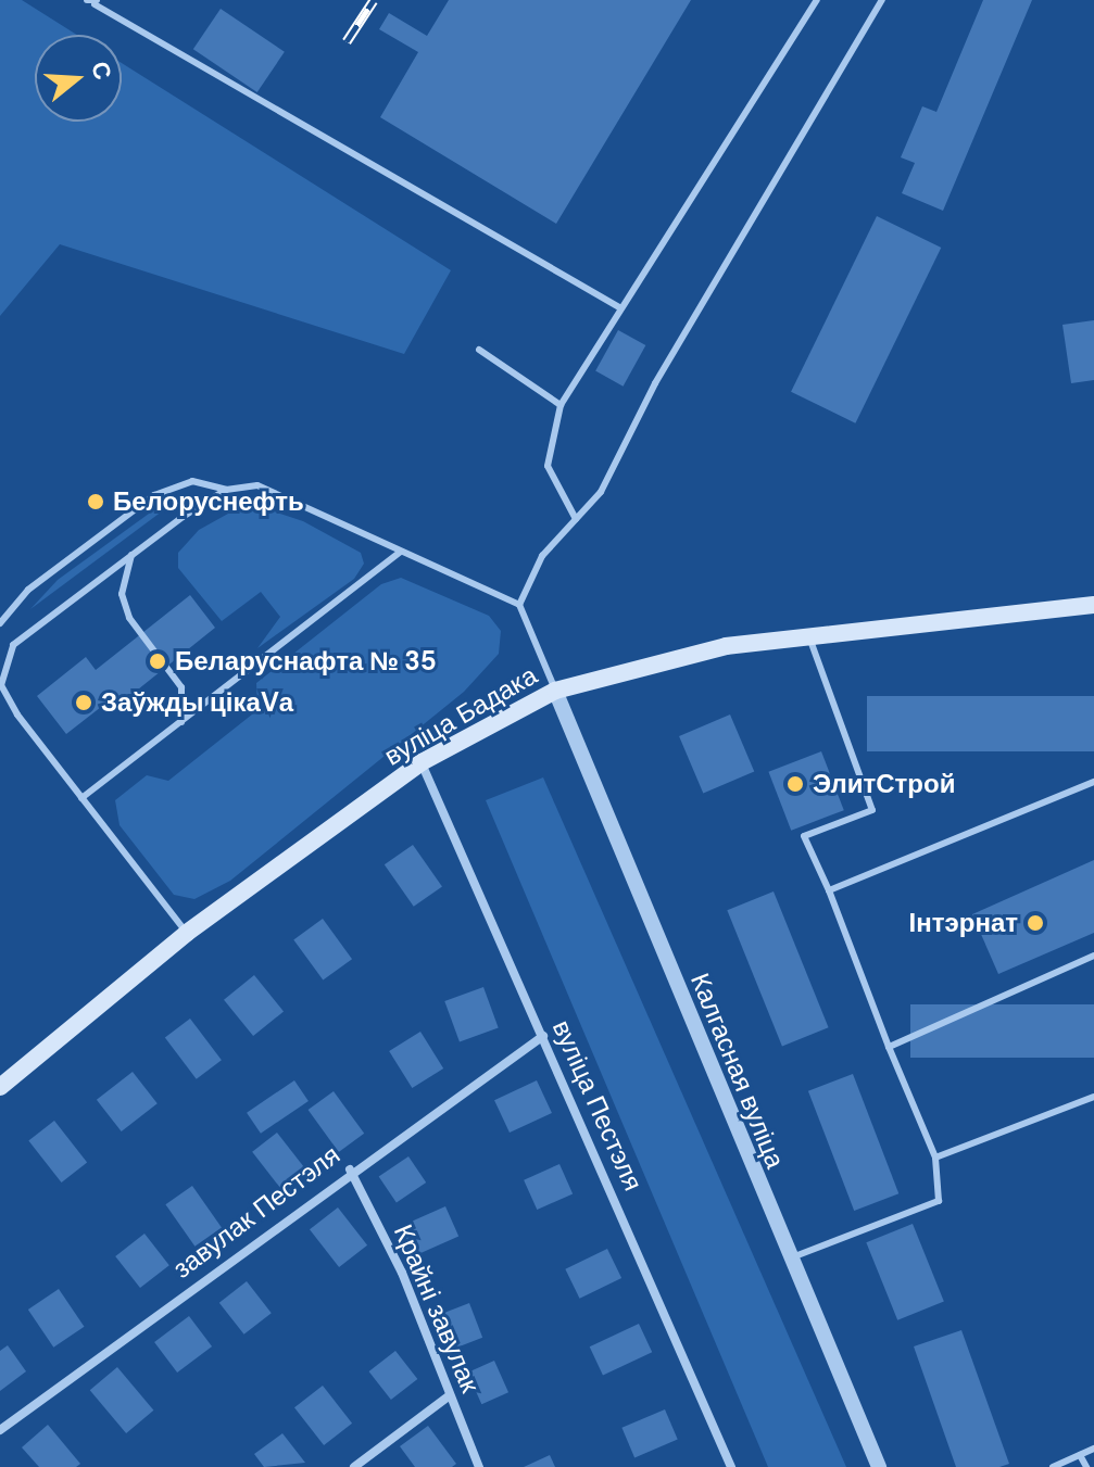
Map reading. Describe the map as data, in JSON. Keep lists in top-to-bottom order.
{
  "streets": {
    "main road": ["вуліца Бадака"],
    "street": [
      "Калгасная вуліца",
      "вуліца Пестэля",
      "завулак Пестэля",
      "Крайні завулак"
    ]
  },
  "crossings": [
    ["вуліца Бадака", "Калгасная вуліца"],
    ["вуліца Бадака", "вуліца Пестэля"],
    ["вуліца Пестэля", "завулак Пестэля"],
    ["завулак Пестэля", "Крайні завулак"]
  ],
  "places": [
    "Белоруснефть",
    "Беларуснафта № 35",
    "Заўжды цікаVа",
    "ЭлитСтрой",
    "Інтэрнат"
  ],
  "north": "right"
}
